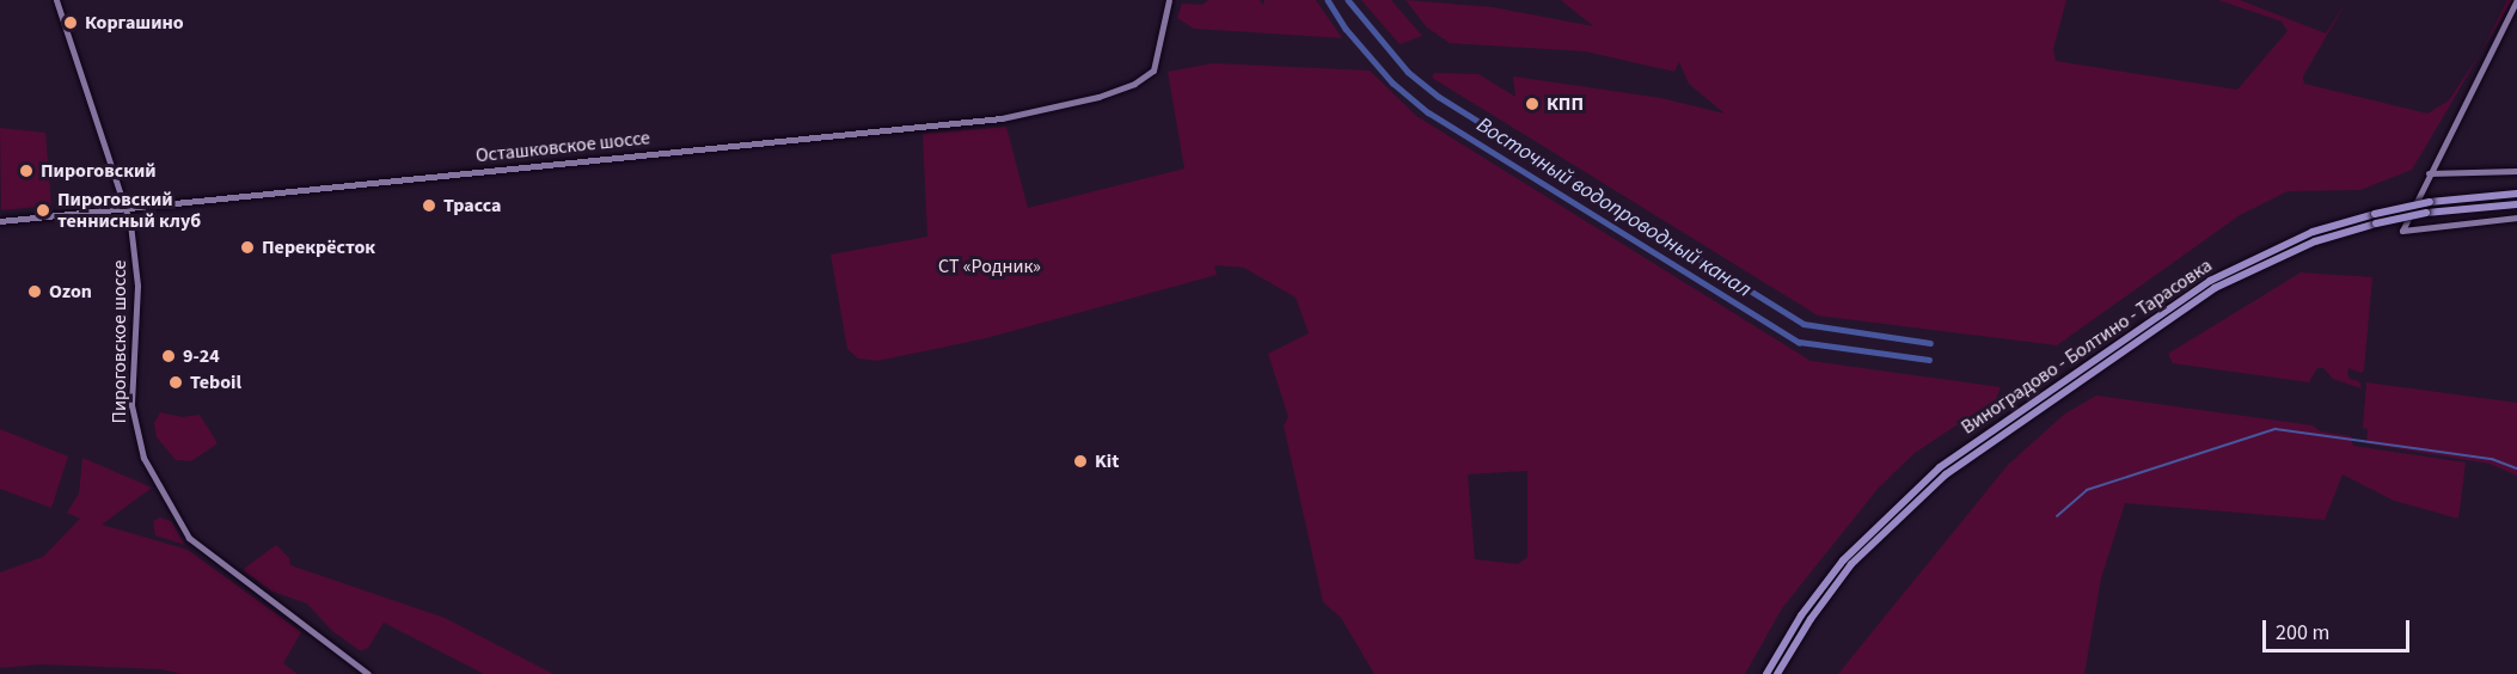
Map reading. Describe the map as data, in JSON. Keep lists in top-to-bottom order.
{
  "streets": {
    "main road": ["Осташковское шоссе", "Пироговское шоссе", "Виноградово - Болтино - Тарасовка"]
  },
  "crossings": [
    ["Осташковское шоссе", "Пироговское шоссе"]
  ],
  "water": ["Восточный водопроводный канал"],
  "parks": ["СТ «Родник»"],
  "places": [
    "Коргашино",
    "КПП",
    "Пироговский",
    "Трасса",
    "Пироговский теннисный клуб",
    "Перекрёсток",
    "Ozon",
    "9-24",
    "Teboil",
    "Kit"
  ],
  "scale_bar": "200 m"
}
